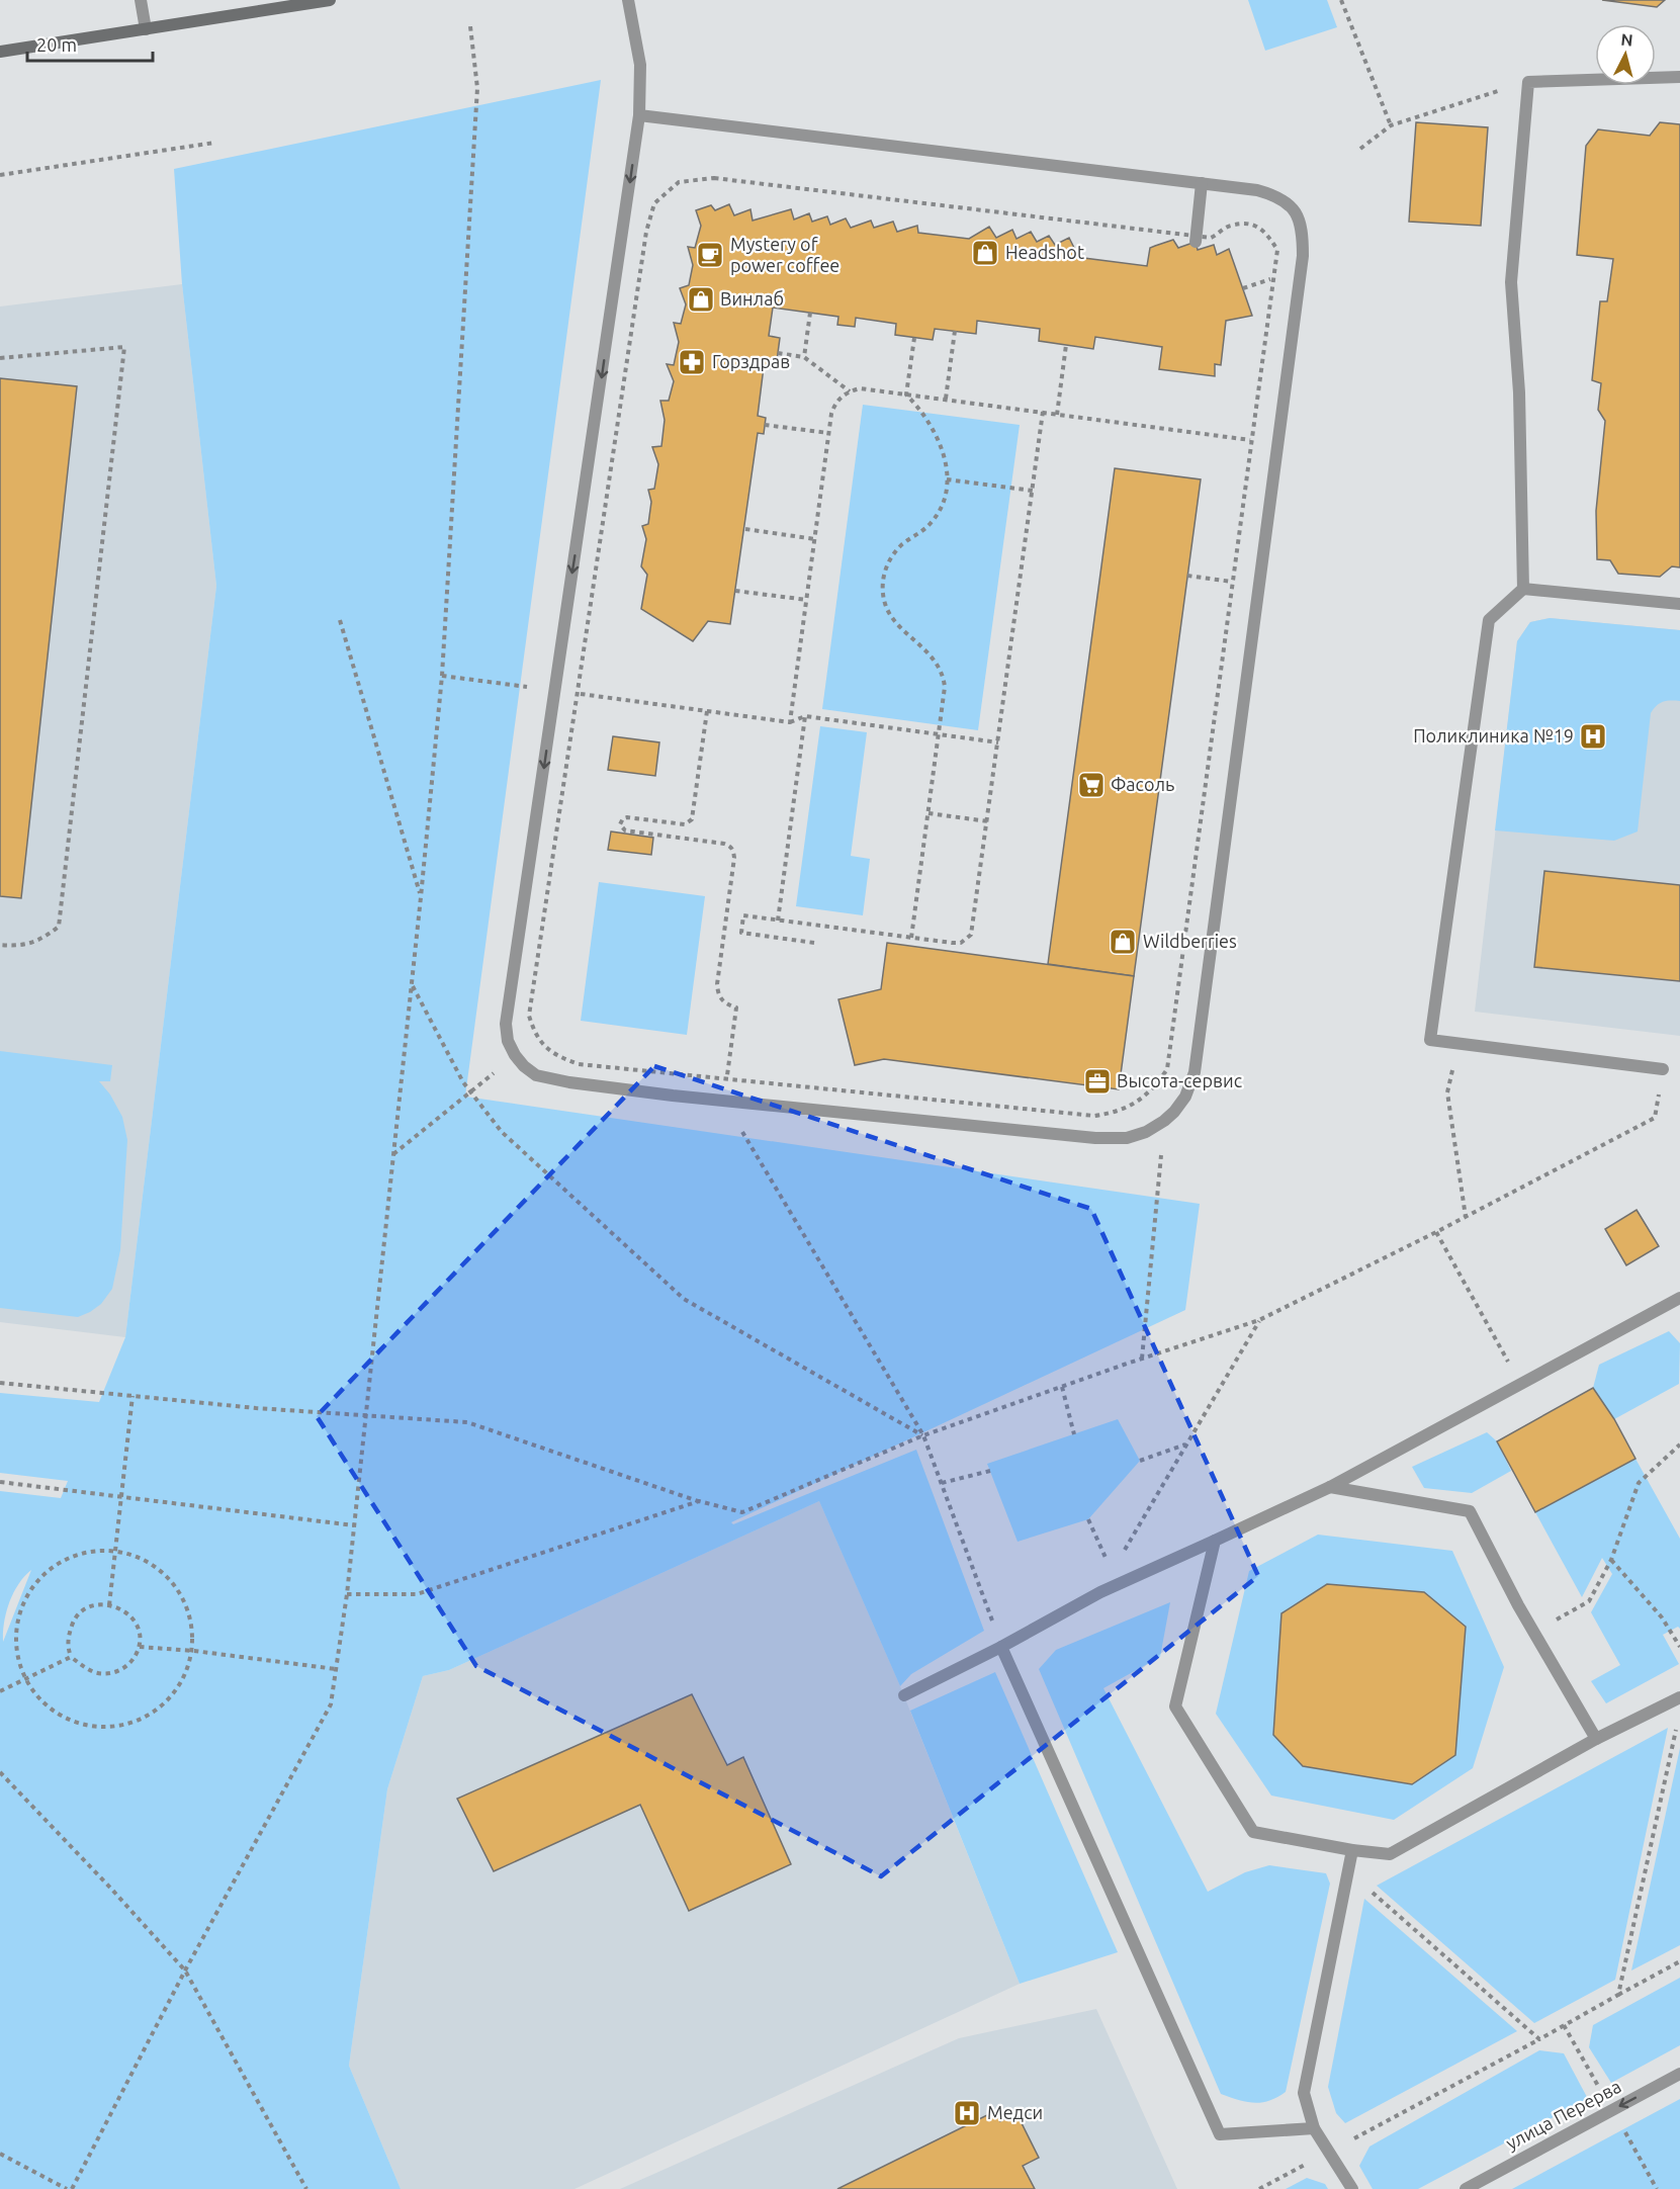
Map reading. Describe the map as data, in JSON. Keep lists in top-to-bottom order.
{
  "streets": {
    "street": ["улица Перерва"]
  },
  "one_way": ["улица Перерва"],
  "places": {
    "shop": ["Headshot", "Винлаб", "Wildberries"],
    "cafe": ["Mystery of power coffee"],
    "pharmacy": ["Горздрав"],
    "hospital": ["Поликлиника №19", "Медси"],
    "supermarket": ["Фасоль"],
    "office": ["Высота-сервис"]
  },
  "scale_bar": "20 m",
  "north": "top"
}
